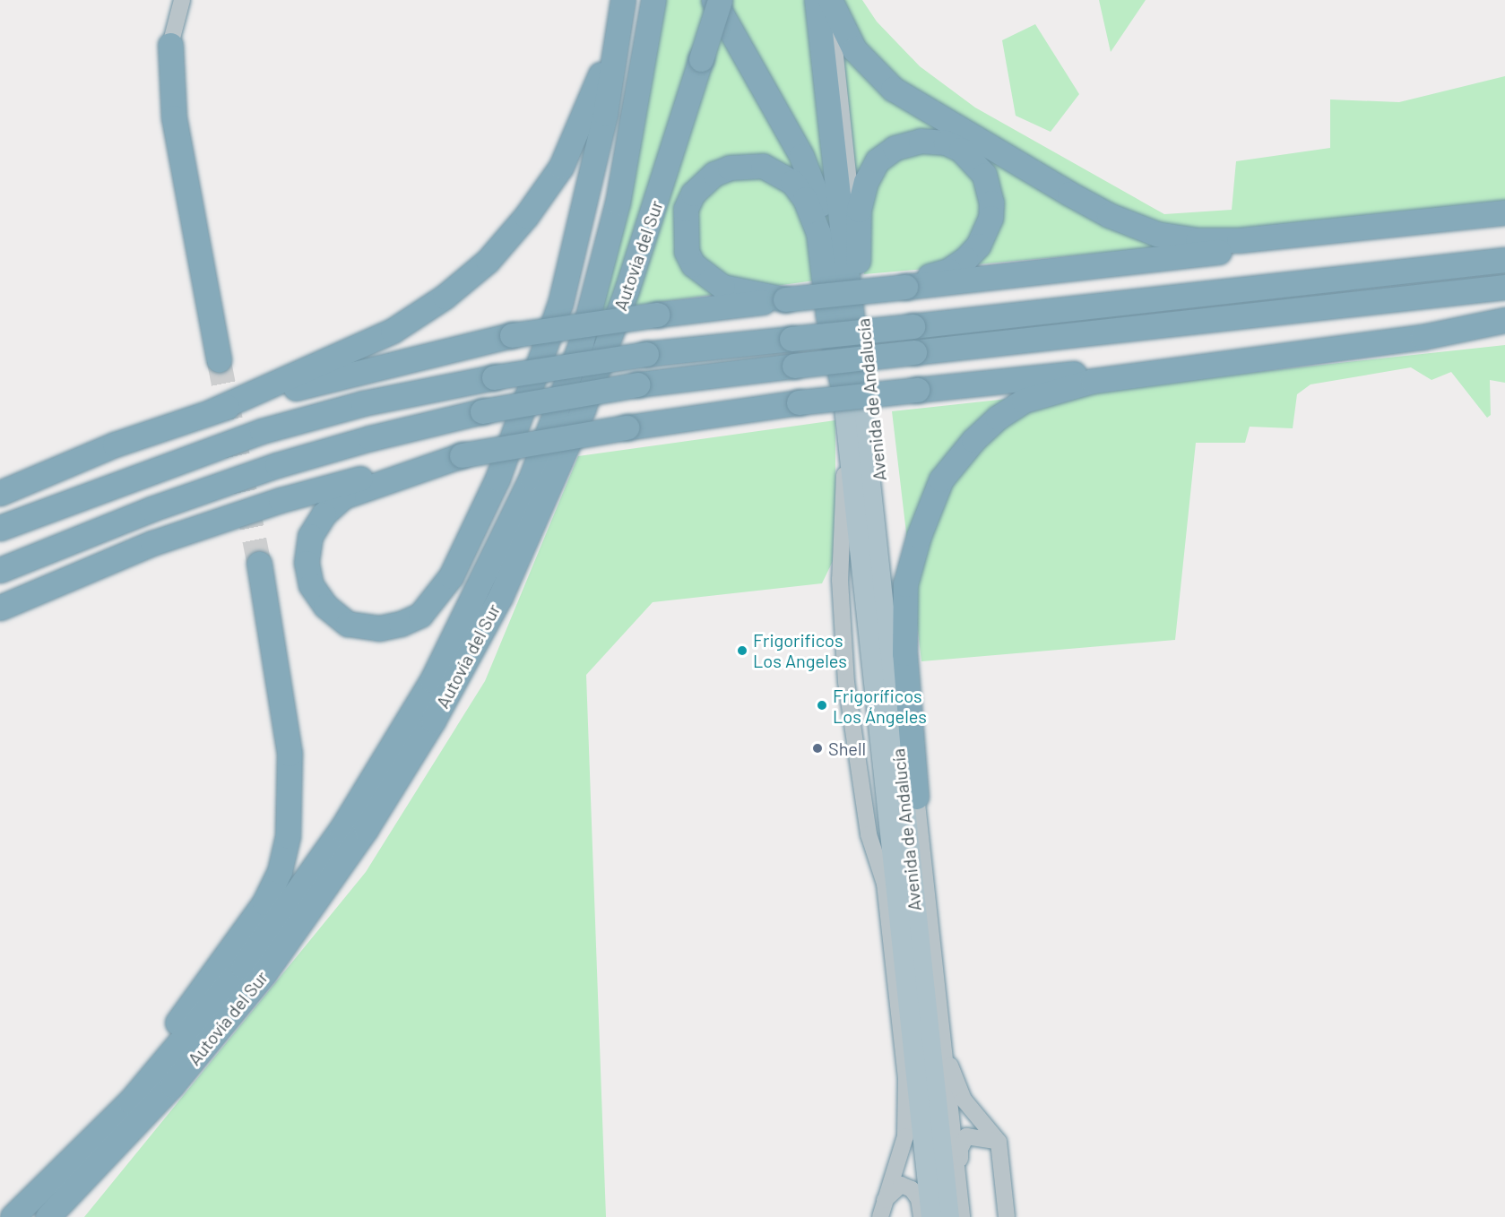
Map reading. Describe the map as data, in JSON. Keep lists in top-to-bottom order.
{
  "streets": {
    "highway": ["Autovía del Sur"],
    "main road": ["Avenida de Andalucía"]
  },
  "places": ["Frigorificos Los Angeles", "Frigoríficos Los Ángeles", "Shell"]
}
